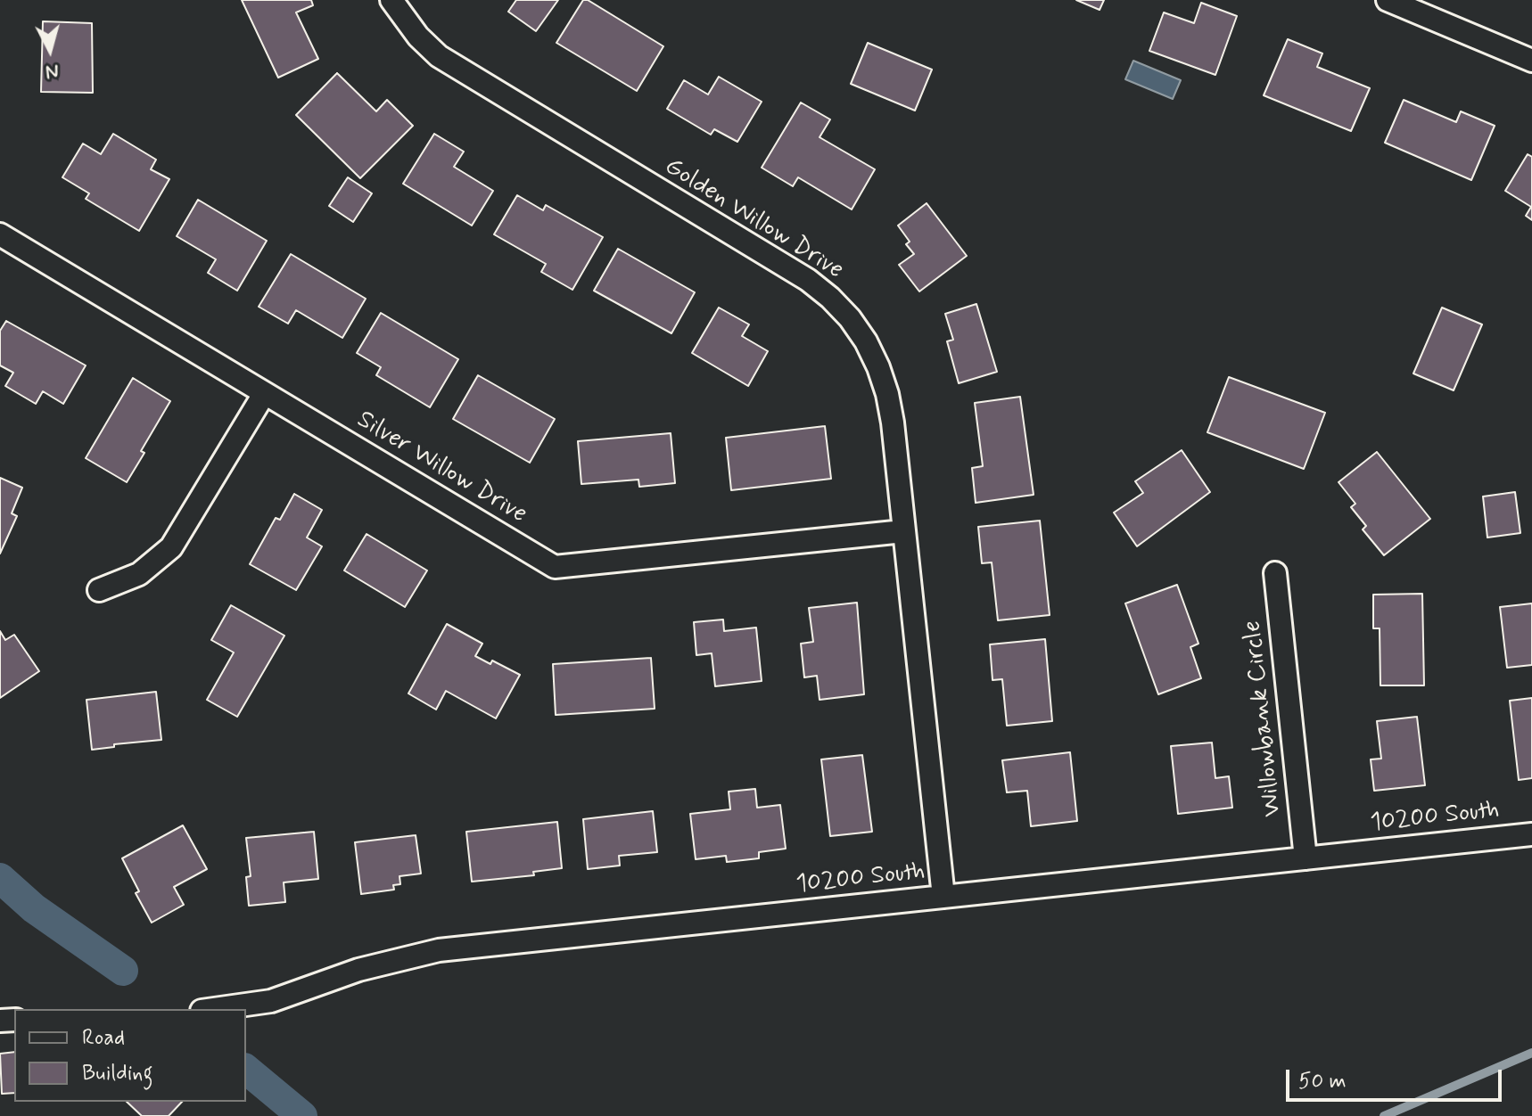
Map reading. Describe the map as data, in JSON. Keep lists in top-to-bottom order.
{
  "streets": {
    "street": [
      "Golden Willow Drive",
      "Silver Willow Drive",
      "Willowbank Circle",
      "10200 South"
    ]
  },
  "crossings": [
    ["Golden Willow Drive", "Silver Willow Drive"],
    ["Golden Willow Drive", "10200 South"],
    ["Willowbank Circle", "10200 South"]
  ],
  "legend": ["Road", "Building"],
  "scale_bar": "50 m",
  "north": "bottom"
}
